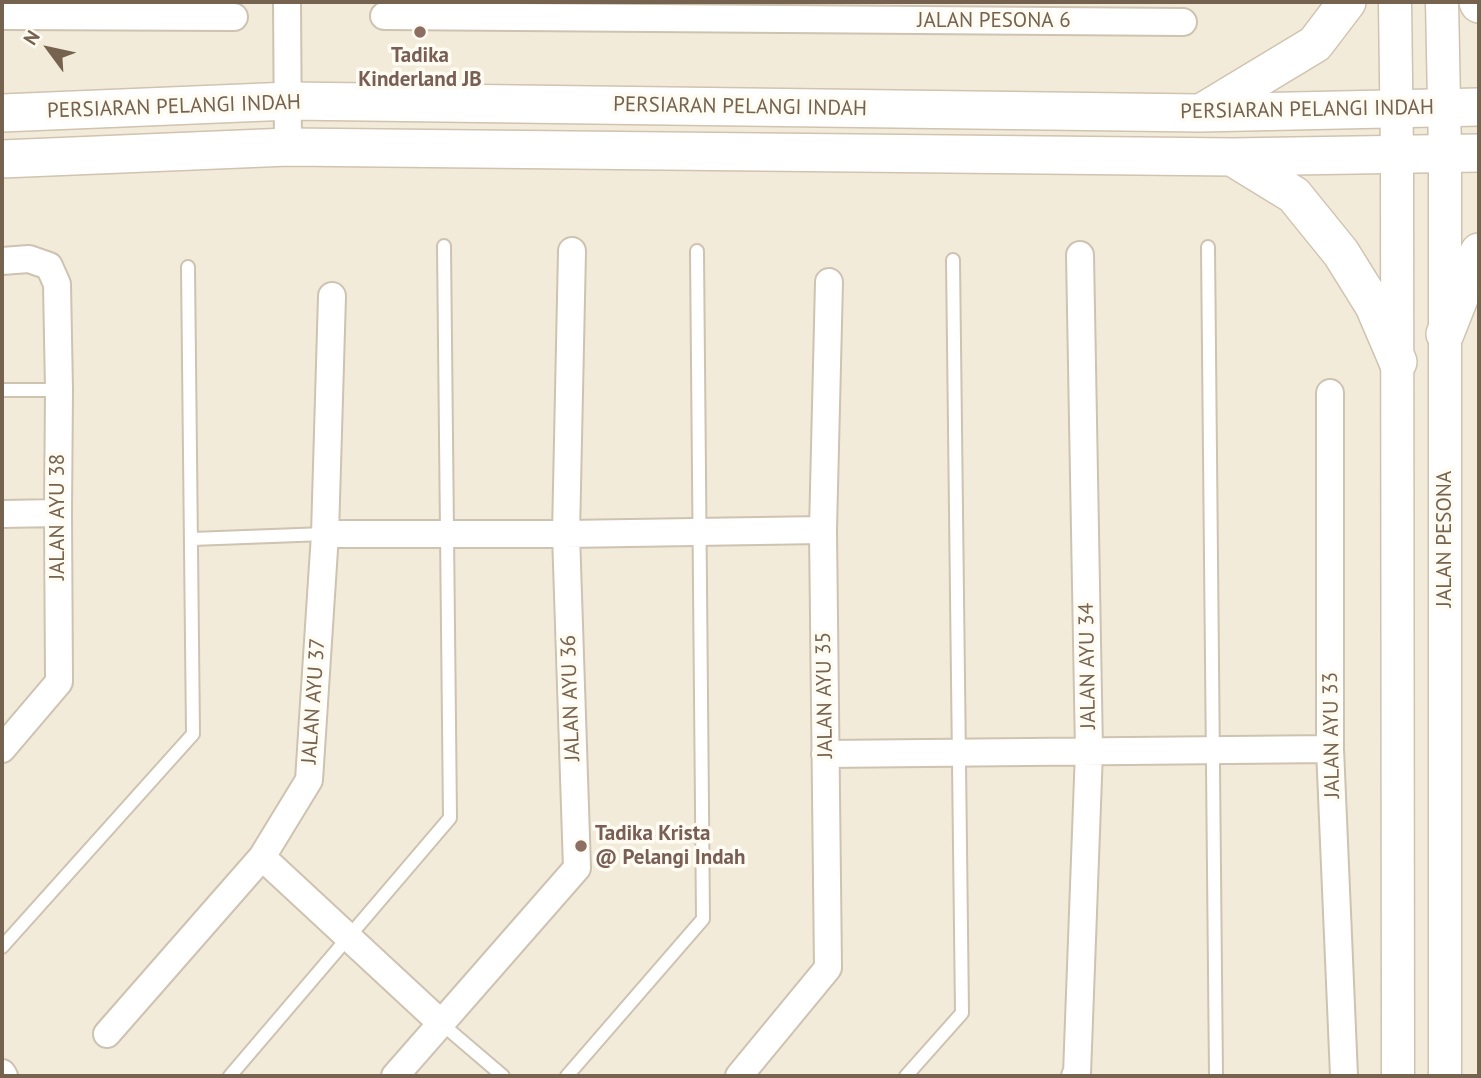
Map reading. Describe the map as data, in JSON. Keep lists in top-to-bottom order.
{
  "streets": {
    "main road": ["PERSIARAN PELANGI INDAH"],
    "street": [
      "JALAN PESONA 6",
      "JALAN AYU 38",
      "JALAN PESONA",
      "JALAN AYU 34",
      "JALAN AYU 35",
      "JALAN AYU 36",
      "JALAN AYU 37",
      "JALAN AYU 33"
    ]
  },
  "crossings": [
    ["PERSIARAN PELANGI INDAH", "JALAN PESONA"]
  ],
  "places": ["Tadika Kinderland JB", "Tadika Krista @ Pelangi Indah"],
  "north": "top left"
}
